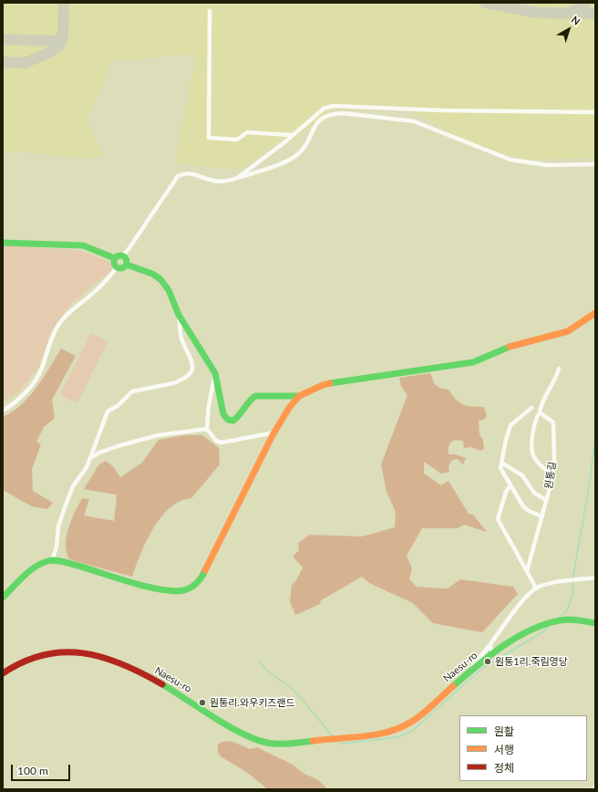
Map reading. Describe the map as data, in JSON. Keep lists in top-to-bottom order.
{
  "streets": {
    "street": ["원통길", "Naesu-ro"]
  },
  "places": ["원통1리.죽림영당", "원통리.와우키즈랜드"],
  "legend": ["원활", "서행", "정체"],
  "scale_bar": "100 m",
  "north": "top right"
}
